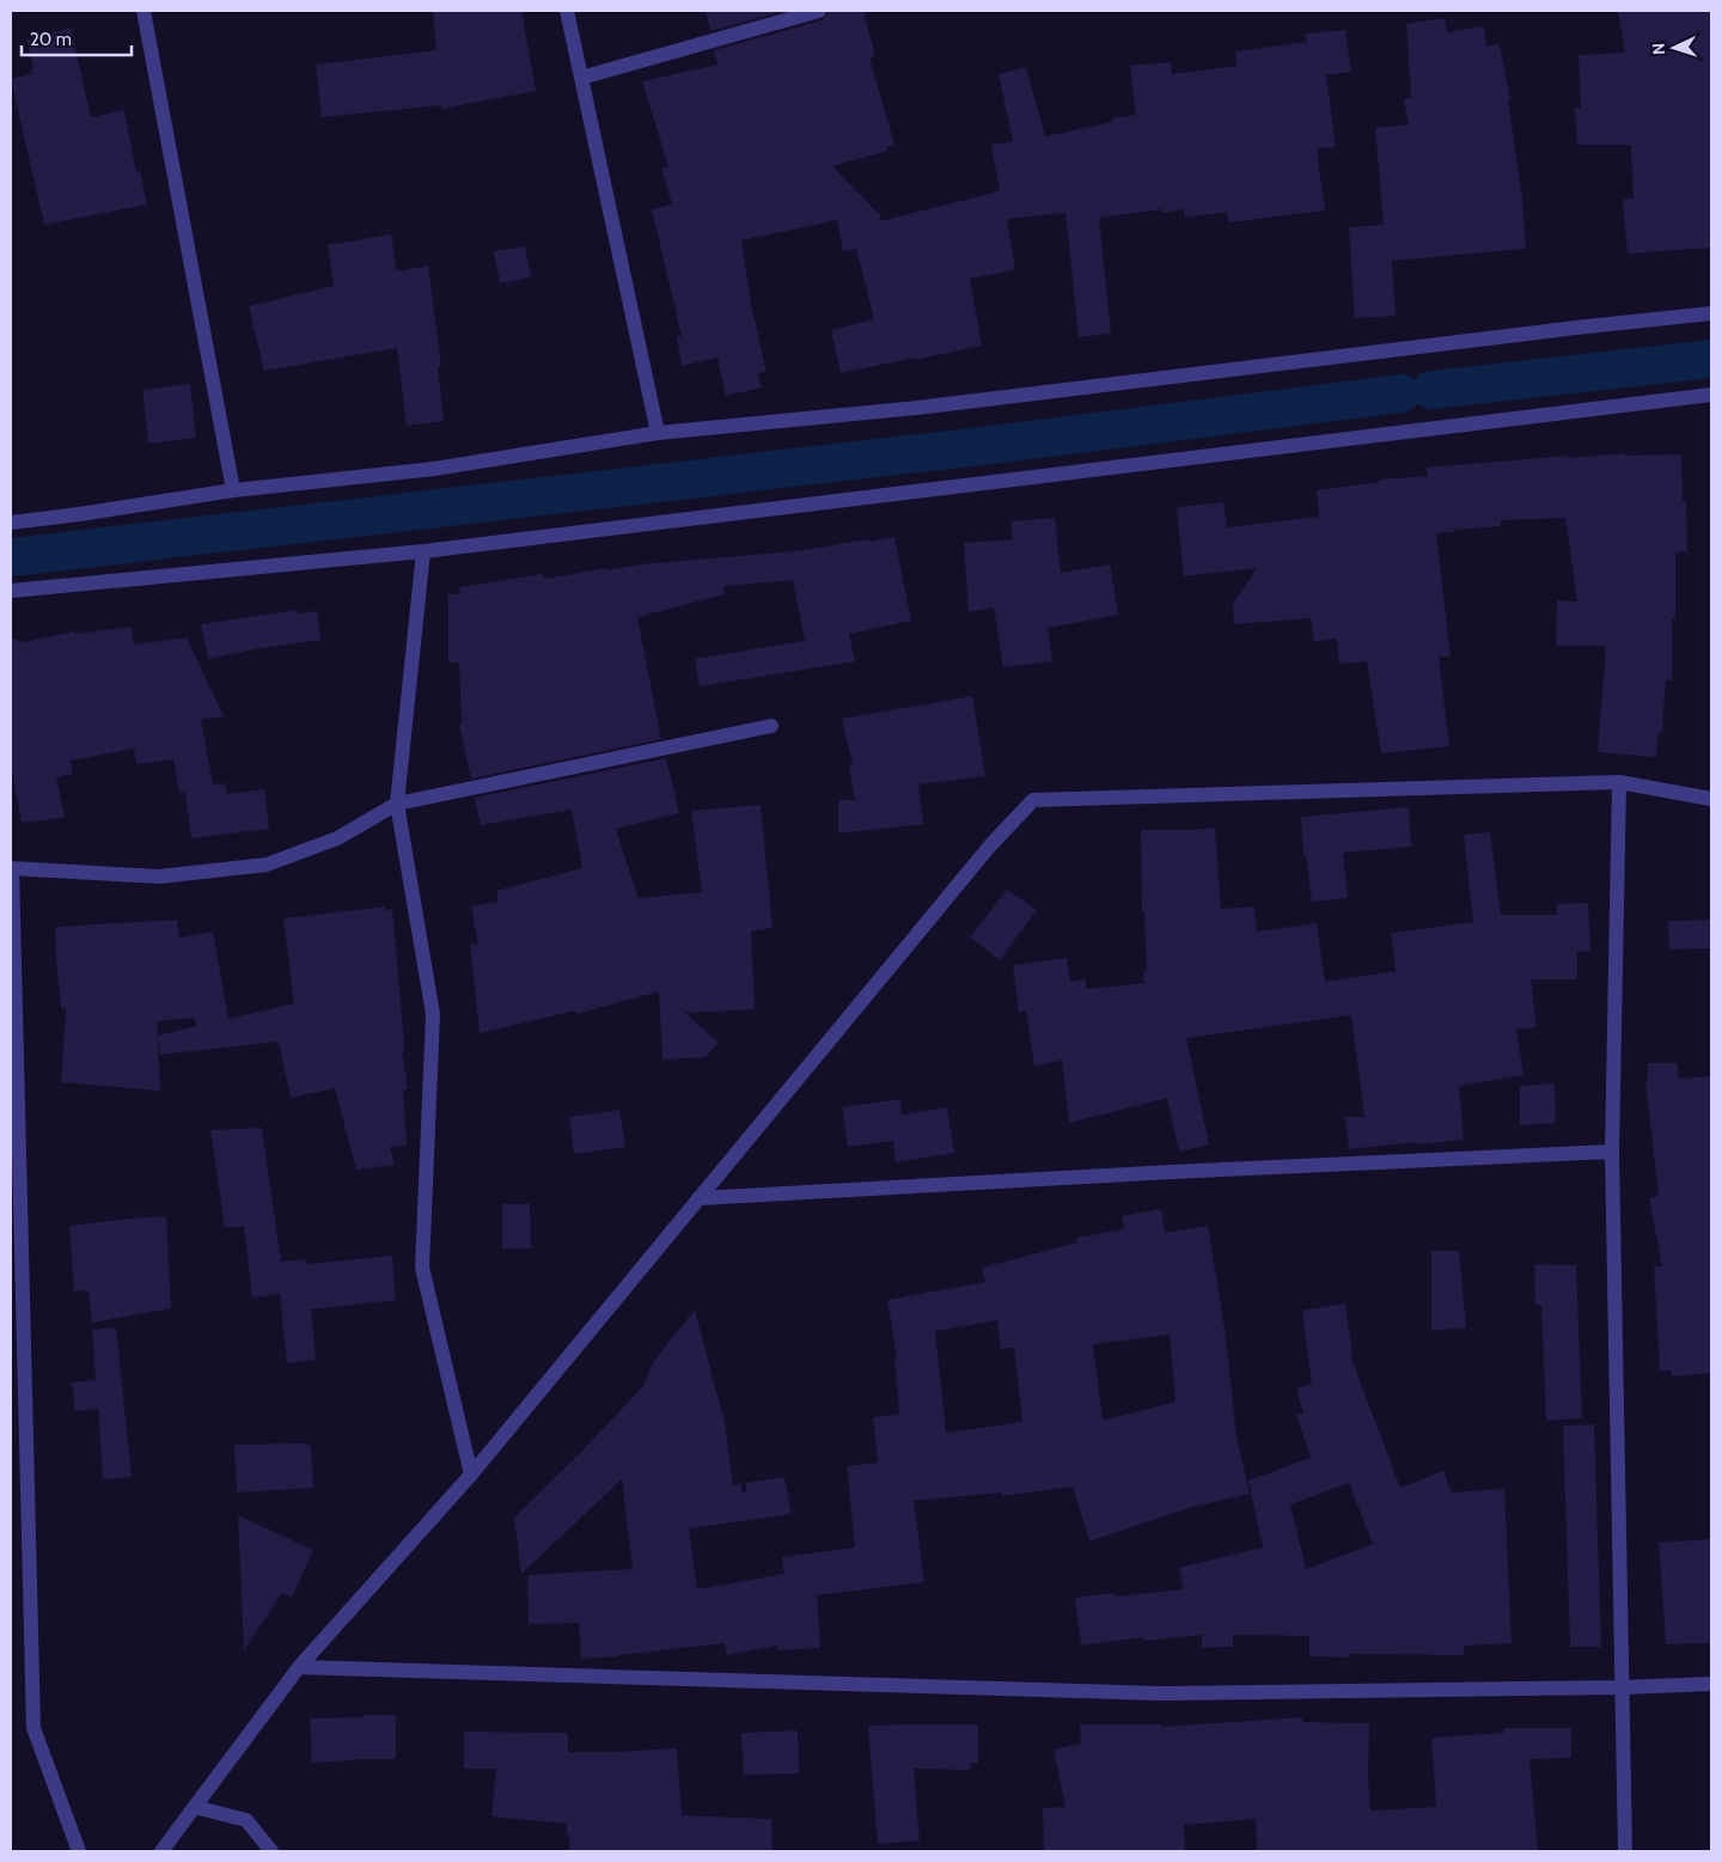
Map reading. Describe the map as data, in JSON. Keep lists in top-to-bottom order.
{
  "scale_bar": "20 m",
  "north": "left"
}
